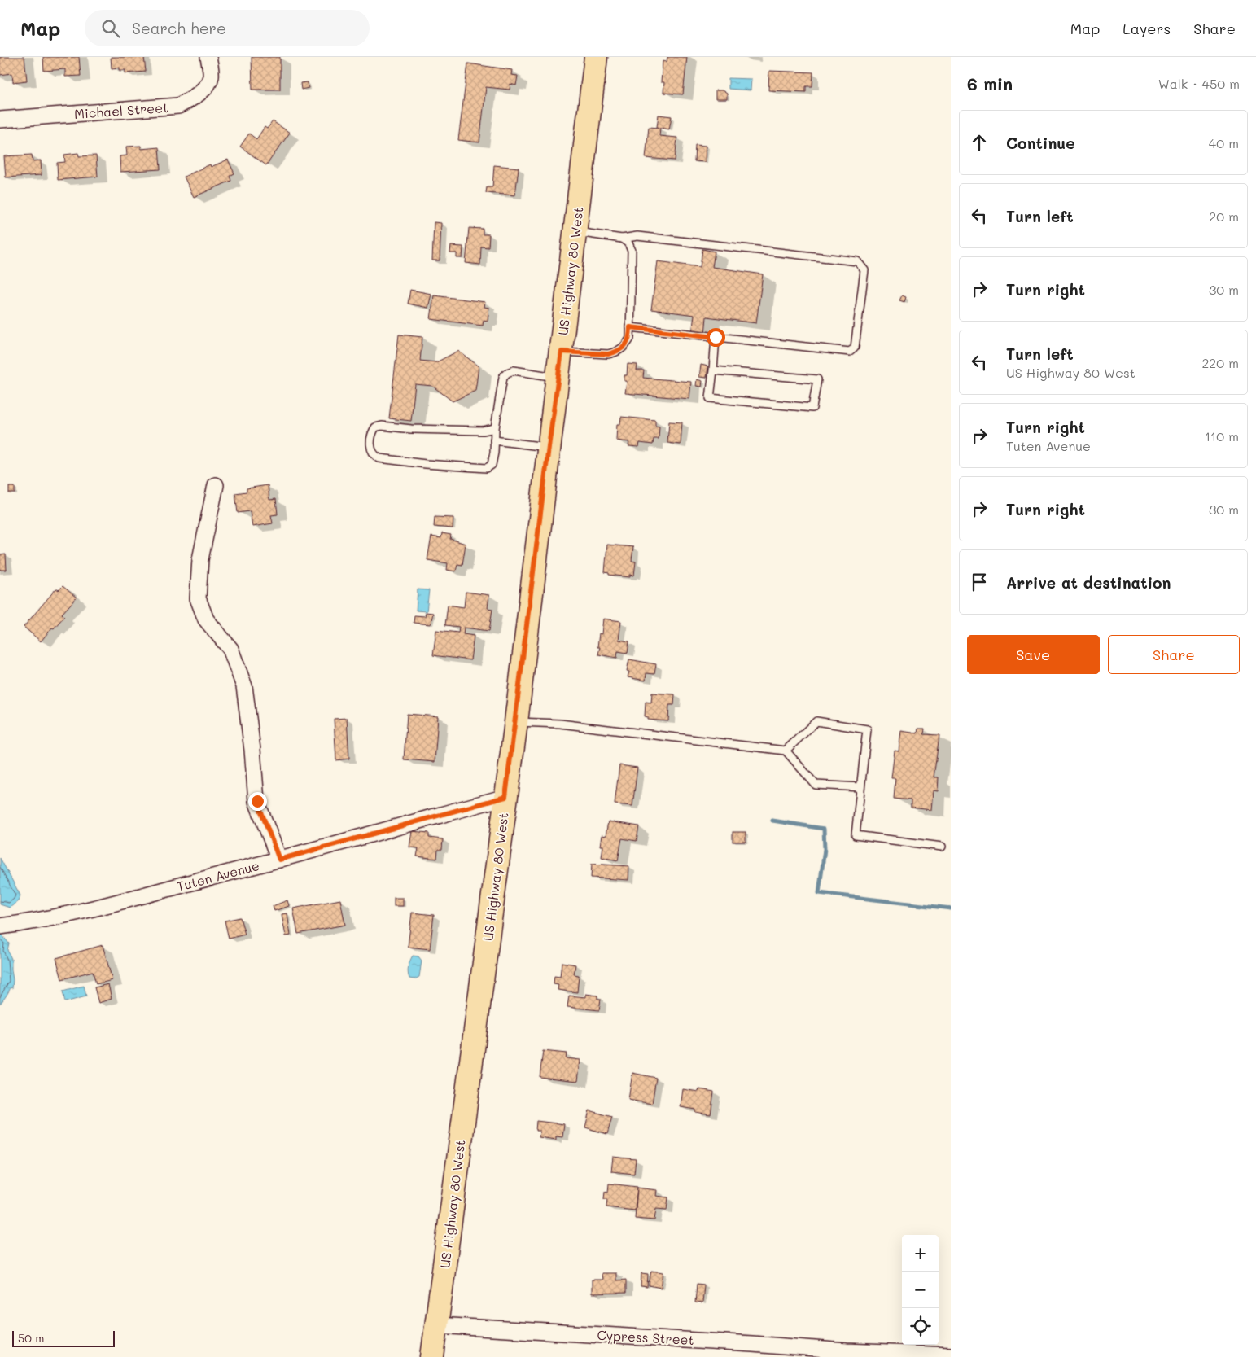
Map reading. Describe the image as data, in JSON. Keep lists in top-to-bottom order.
{
  "streets": {
    "main road": ["US Highway 80 West"],
    "street": ["Michael Street", "Tuten Avenue", "Cypress Street"]
  },
  "crossings": [
    ["US Highway 80 West", "Tuten Avenue"],
    ["US Highway 80 West", "Cypress Street"]
  ],
  "scale_bar": "50 m",
  "page": {
    "header": "Map",
    "search": "Search here",
    "nav": ["Map", "Layers", "Share"],
    "heading": ["6 min", "Walk · 450 m"],
    "list": [
      ["Continue", "40 m"],
      ["Turn left", "20 m"],
      ["Turn right", "30 m"],
      ["Turn left", "US Highway 80 West", "220 m"],
      ["Turn right", "Tuten Avenue", "110 m"],
      ["Turn right", "30 m"],
      "Arrive at destination"
    ],
    "buttons": ["Save", "Share"],
    "map_buttons": ["+", "−"],
    "scale": "50 m"
  }
}
